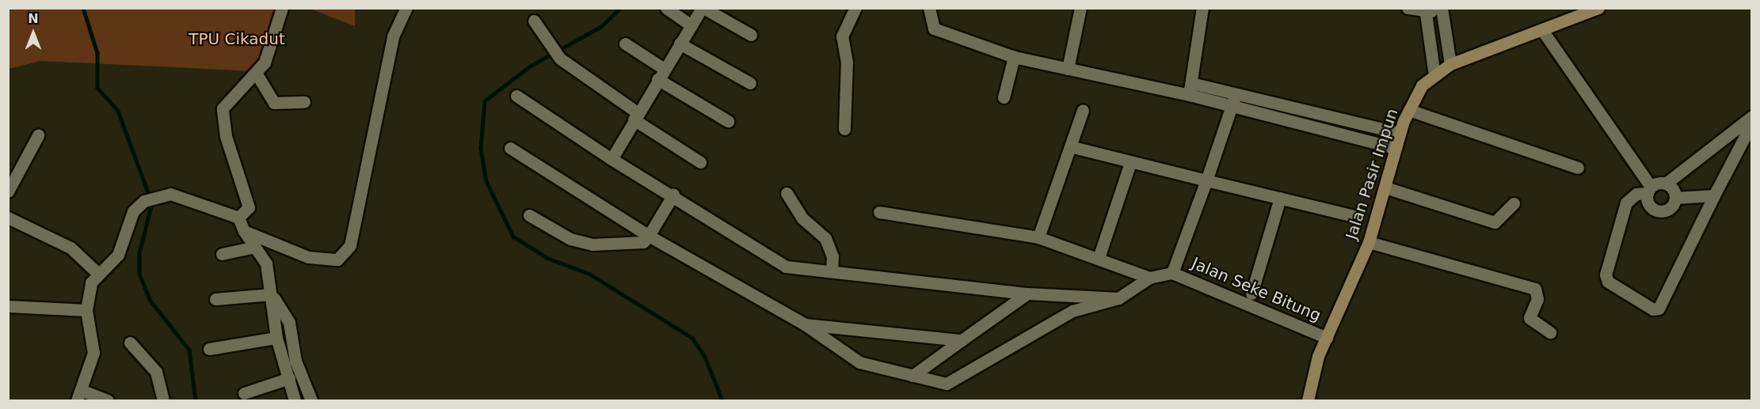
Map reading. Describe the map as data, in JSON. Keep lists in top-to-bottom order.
{
  "streets": {
    "street": ["Jalan Pasir Impun", "Jalan Seke Bitung"]
  },
  "crossings": [
    ["Jalan Pasir Impun", "Jalan Seke Bitung"]
  ],
  "parks": ["TPU Cikadut"],
  "north": "top"
}
